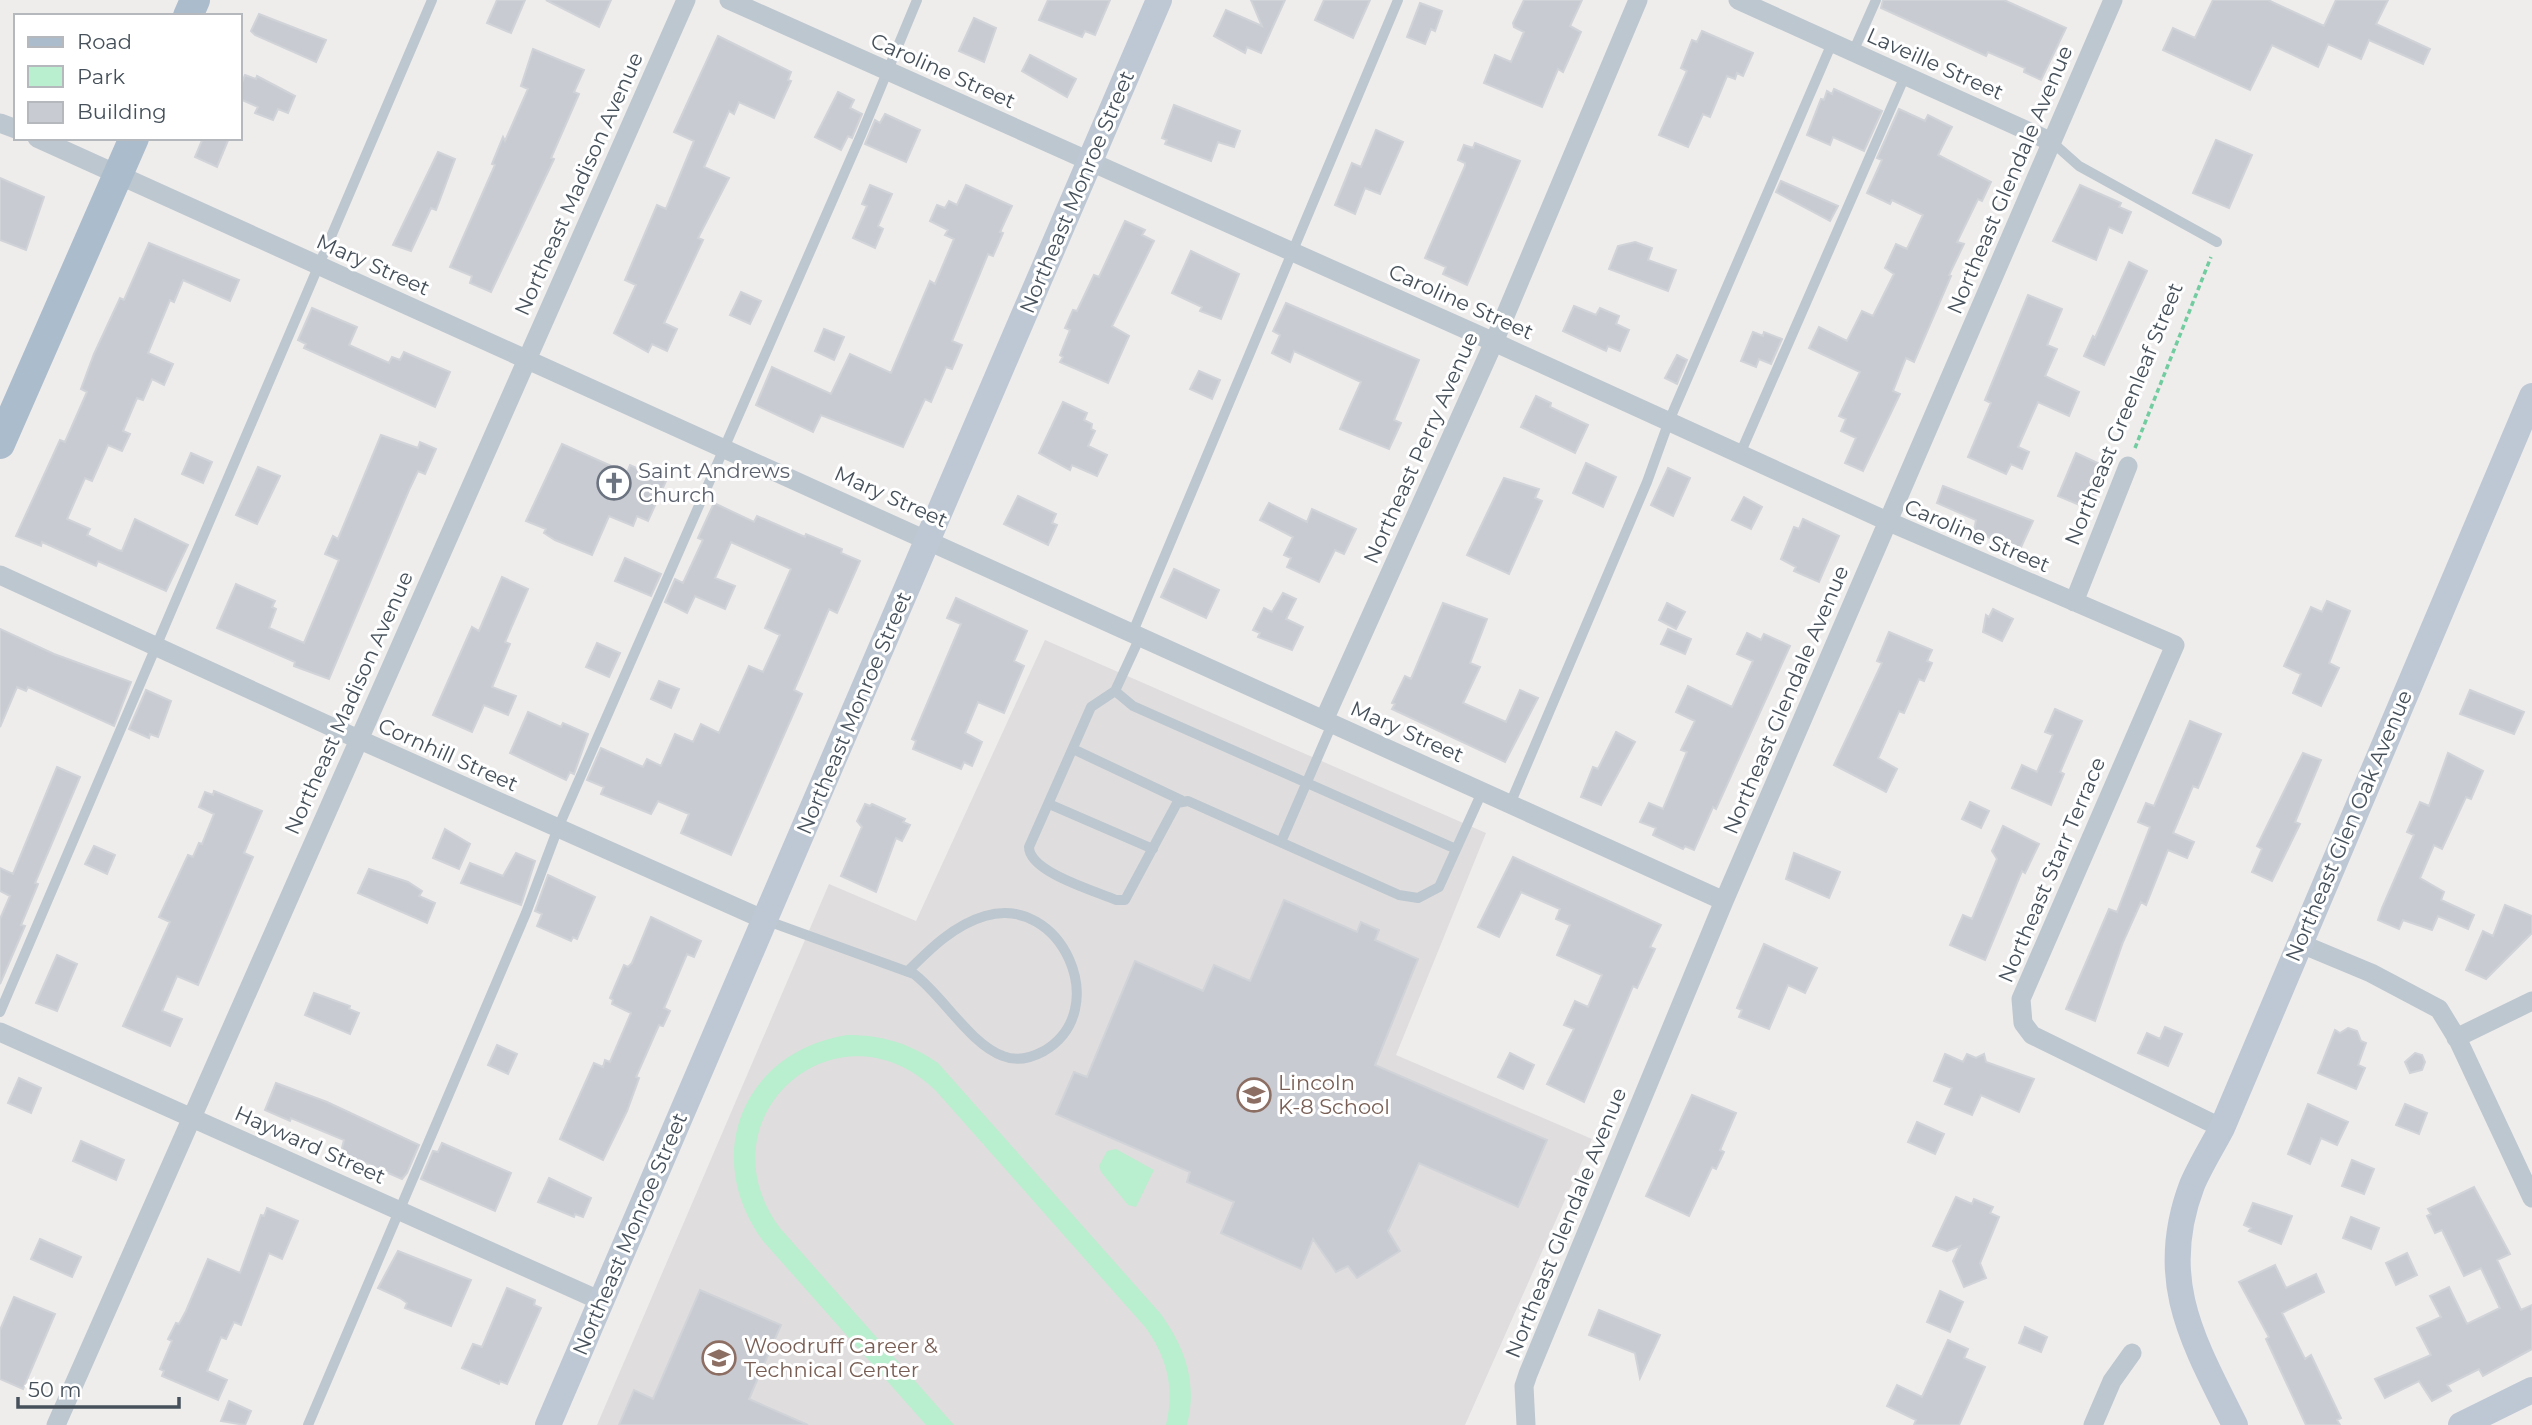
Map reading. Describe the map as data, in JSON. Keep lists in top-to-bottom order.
{
  "streets": {
    "street": [
      "Laveille Street",
      "Caroline Street",
      "Northeast Glendale Avenue",
      "Northeast Madison Avenue",
      "Northeast Monroe Street",
      "Mary Street",
      "Northeast Greenleaf Street",
      "Northeast Perry Avenue",
      "Cornhill Street",
      "Northeast Glen Oak Avenue",
      "Northeast Starr Terrace",
      "Hayward Street"
    ]
  },
  "crossings": [
    ["Laveille Street", "Northeast Glendale Avenue"],
    ["Laveille Street", "Northeast Greenleaf Street"],
    ["Caroline Street", "Northeast Glendale Avenue"],
    ["Caroline Street", "Northeast Monroe Street"],
    ["Caroline Street", "Northeast Greenleaf Street"],
    ["Caroline Street", "Northeast Perry Avenue"],
    ["Caroline Street", "Northeast Starr Terrace"],
    ["Northeast Glendale Avenue", "Mary Street"],
    ["Northeast Madison Avenue", "Mary Street"],
    ["Northeast Madison Avenue", "Cornhill Street"],
    ["Northeast Madison Avenue", "Hayward Street"],
    ["Northeast Monroe Street", "Mary Street"],
    ["Northeast Monroe Street", "Cornhill Street"],
    ["Northeast Monroe Street", "Hayward Street"],
    ["Mary Street", "Northeast Perry Avenue"],
    ["Northeast Glen Oak Avenue", "Northeast Starr Terrace"]
  ],
  "places": {
    "church": ["Saint Andrews Church"],
    "school or university": ["Lincoln K-8 School", "Woodruff Career & Technical Center"]
  },
  "legend": ["Road", "Park", "Building"],
  "scale_bar": "50 m"
}
